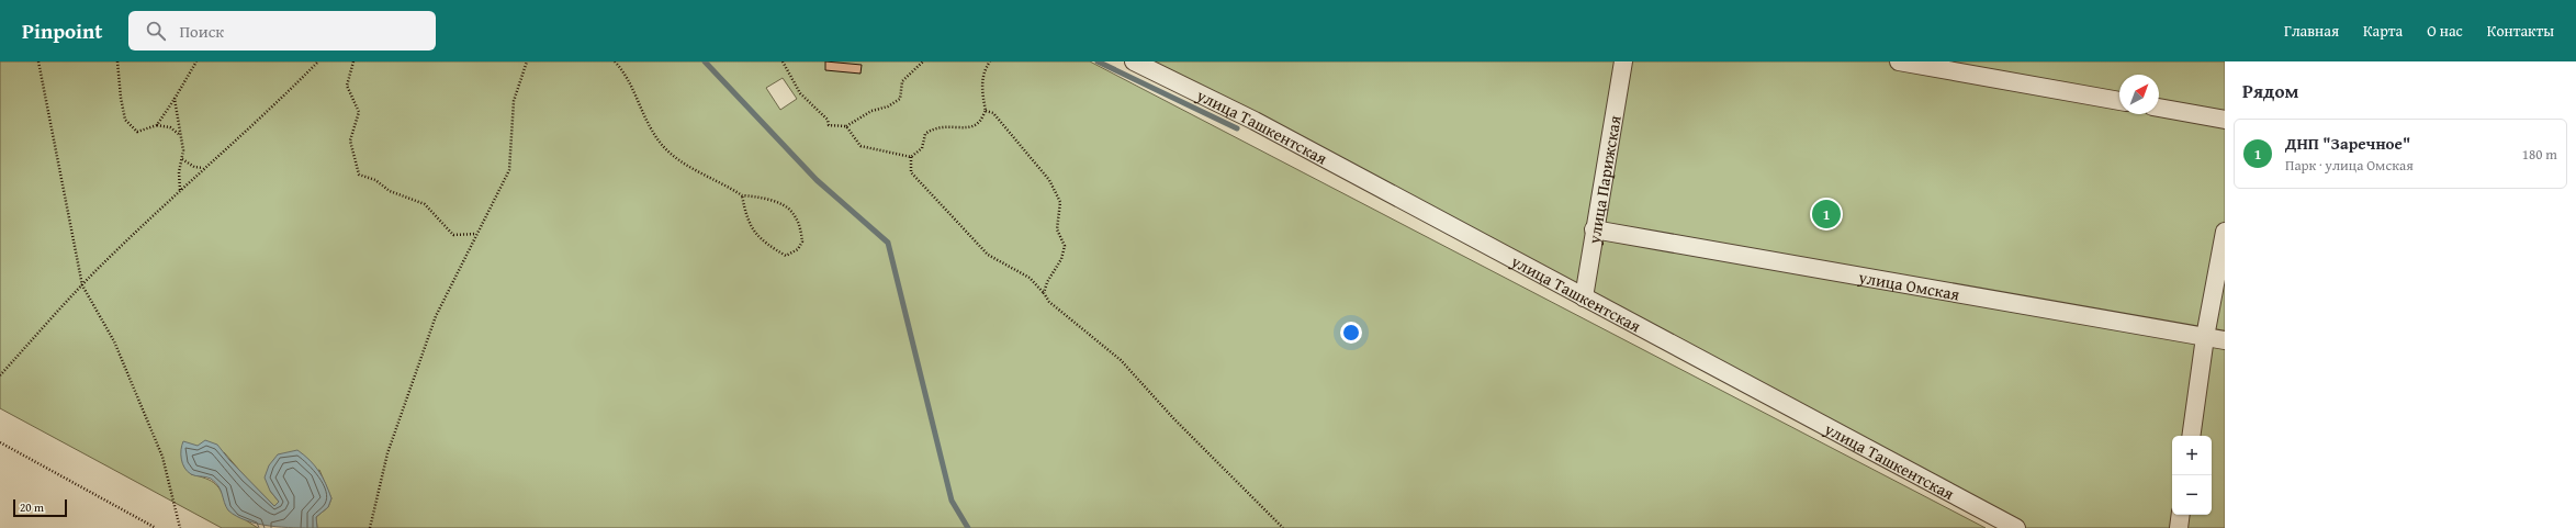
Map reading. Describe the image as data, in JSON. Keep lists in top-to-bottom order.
{
  "streets": {
    "street": ["улица Ташкентская", "улица Парижская", "улица Омская"]
  },
  "crossings": [
    ["улица Ташкентская", "улица Парижская"],
    ["улица Парижская", "улица Омская"]
  ],
  "scale_bar": "20 m",
  "north": "top right",
  "page": {
    "header": "Pinpoint",
    "search": "Поиск",
    "nav": [
      "Главная",
      "Карта",
      "О нас",
      "Контакты"
    ],
    "heading": "Рядом",
    "list": [
      {
        "mark": "1",
        "name": "ДНП \"Заречное\"",
        "note": "Парк · улица Омская",
        "value": "180 m"
      }
    ],
    "pins": "1",
    "map_buttons": ["+", "−"],
    "scale": "20 m"
  }
}
